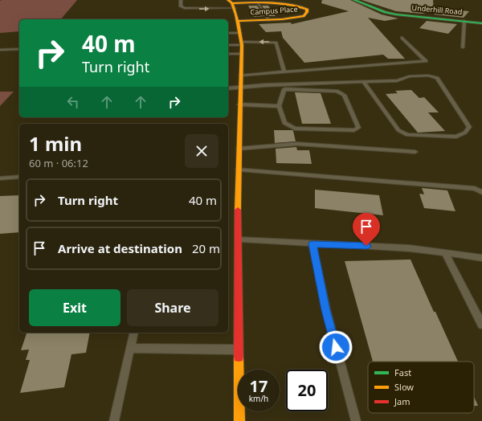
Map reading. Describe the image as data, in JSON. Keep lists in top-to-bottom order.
{
  "streets": {
    "main road": ["Underhill Road", "Campus Place"]
  },
  "legend": ["Fast", "Slow", "Jam"],
  "page": {
    "turn": ["40 m", "Turn right"],
    "heading": ["1 min", "60 m · 06:12"],
    "list": [
      {
        "name": "Turn right",
        "value": "40 m"
      },
      {
        "name": "Arrive at destination",
        "value": "20 m"
      }
    ],
    "buttons": ["Exit", "Share"],
    "speed": "17 km/h",
    "limit": "20"
  }
}
